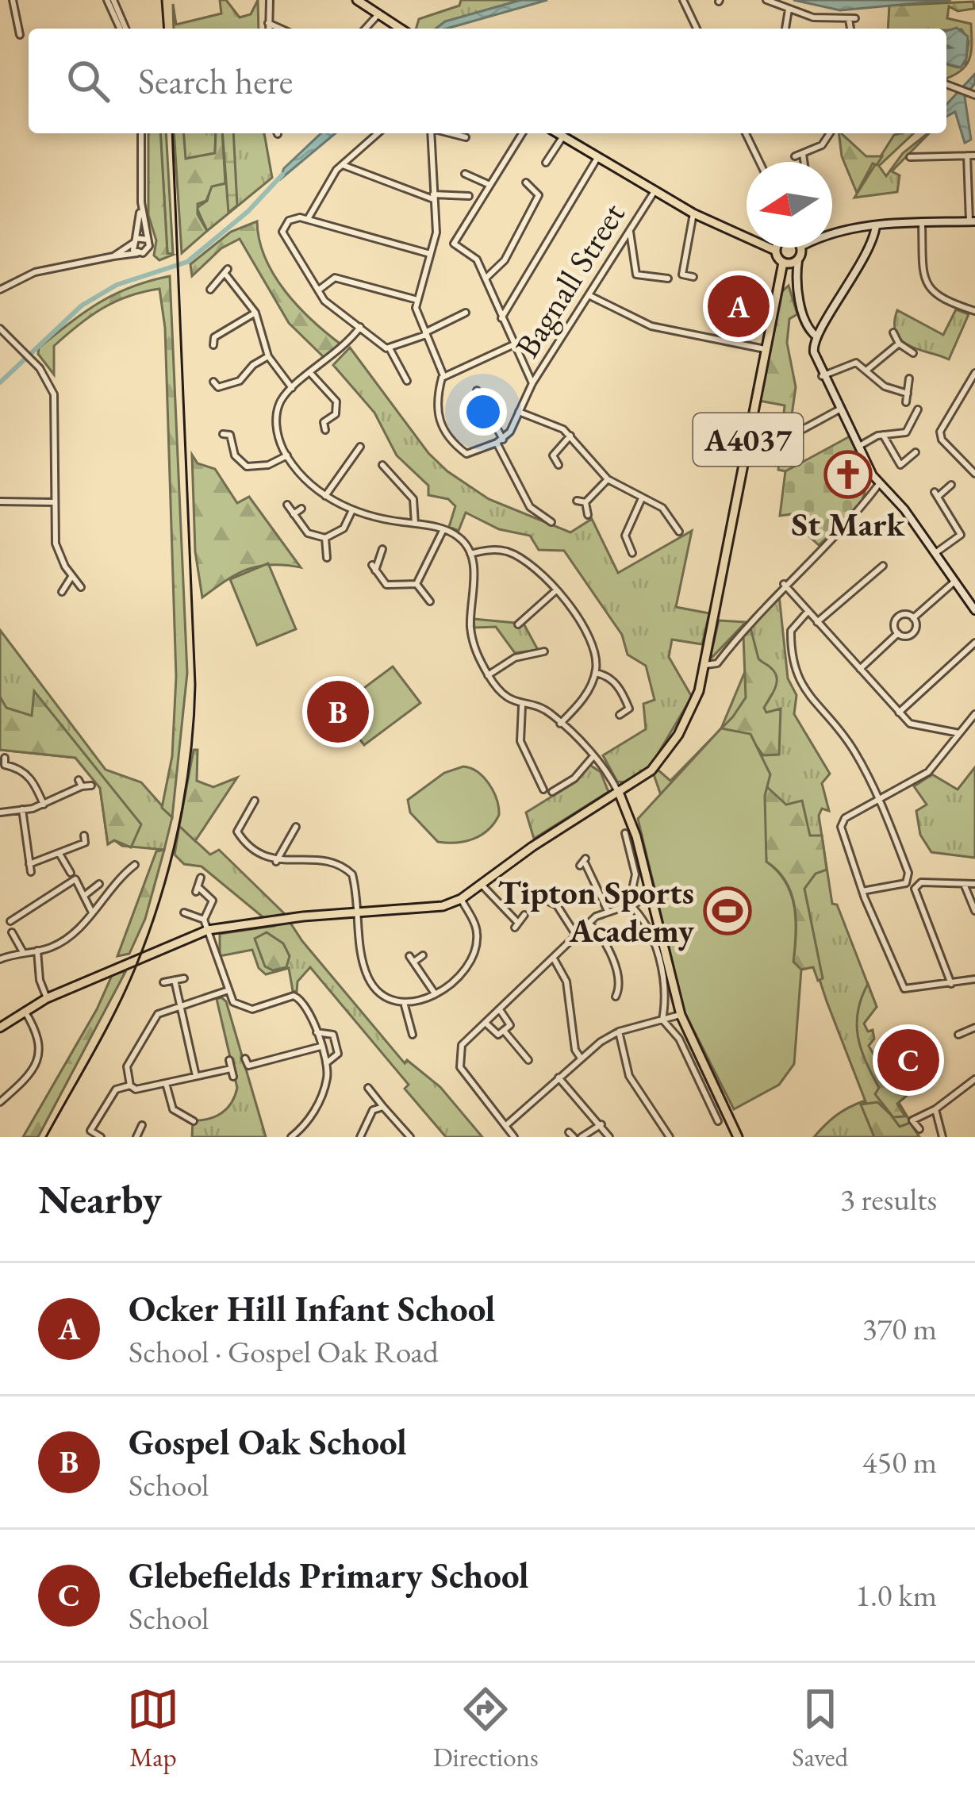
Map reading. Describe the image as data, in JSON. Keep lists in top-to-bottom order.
{
  "streets": {
    "main road": ["A4037"],
    "street": ["Bagnall Street"]
  },
  "places": {
    "church": ["St Mark"],
    "sports": ["Tipton Sports Academy"]
  },
  "north": "left",
  "page": {
    "search": "Search here",
    "pins": ["A", "B", "C"],
    "heading": ["Nearby", "3 results"],
    "list": [
      {
        "mark": "A",
        "name": "Ocker Hill Infant School",
        "note": "School · Gospel Oak Road",
        "value": "370 m"
      },
      {
        "mark": "B",
        "name": "Gospel Oak School",
        "note": "School",
        "value": "450 m"
      },
      {
        "mark": "C",
        "name": "Glebefields Primary School",
        "note": "School",
        "value": "1.0 km"
      }
    ],
    "nav": ["Map", "Directions", "Saved"]
  }
}
